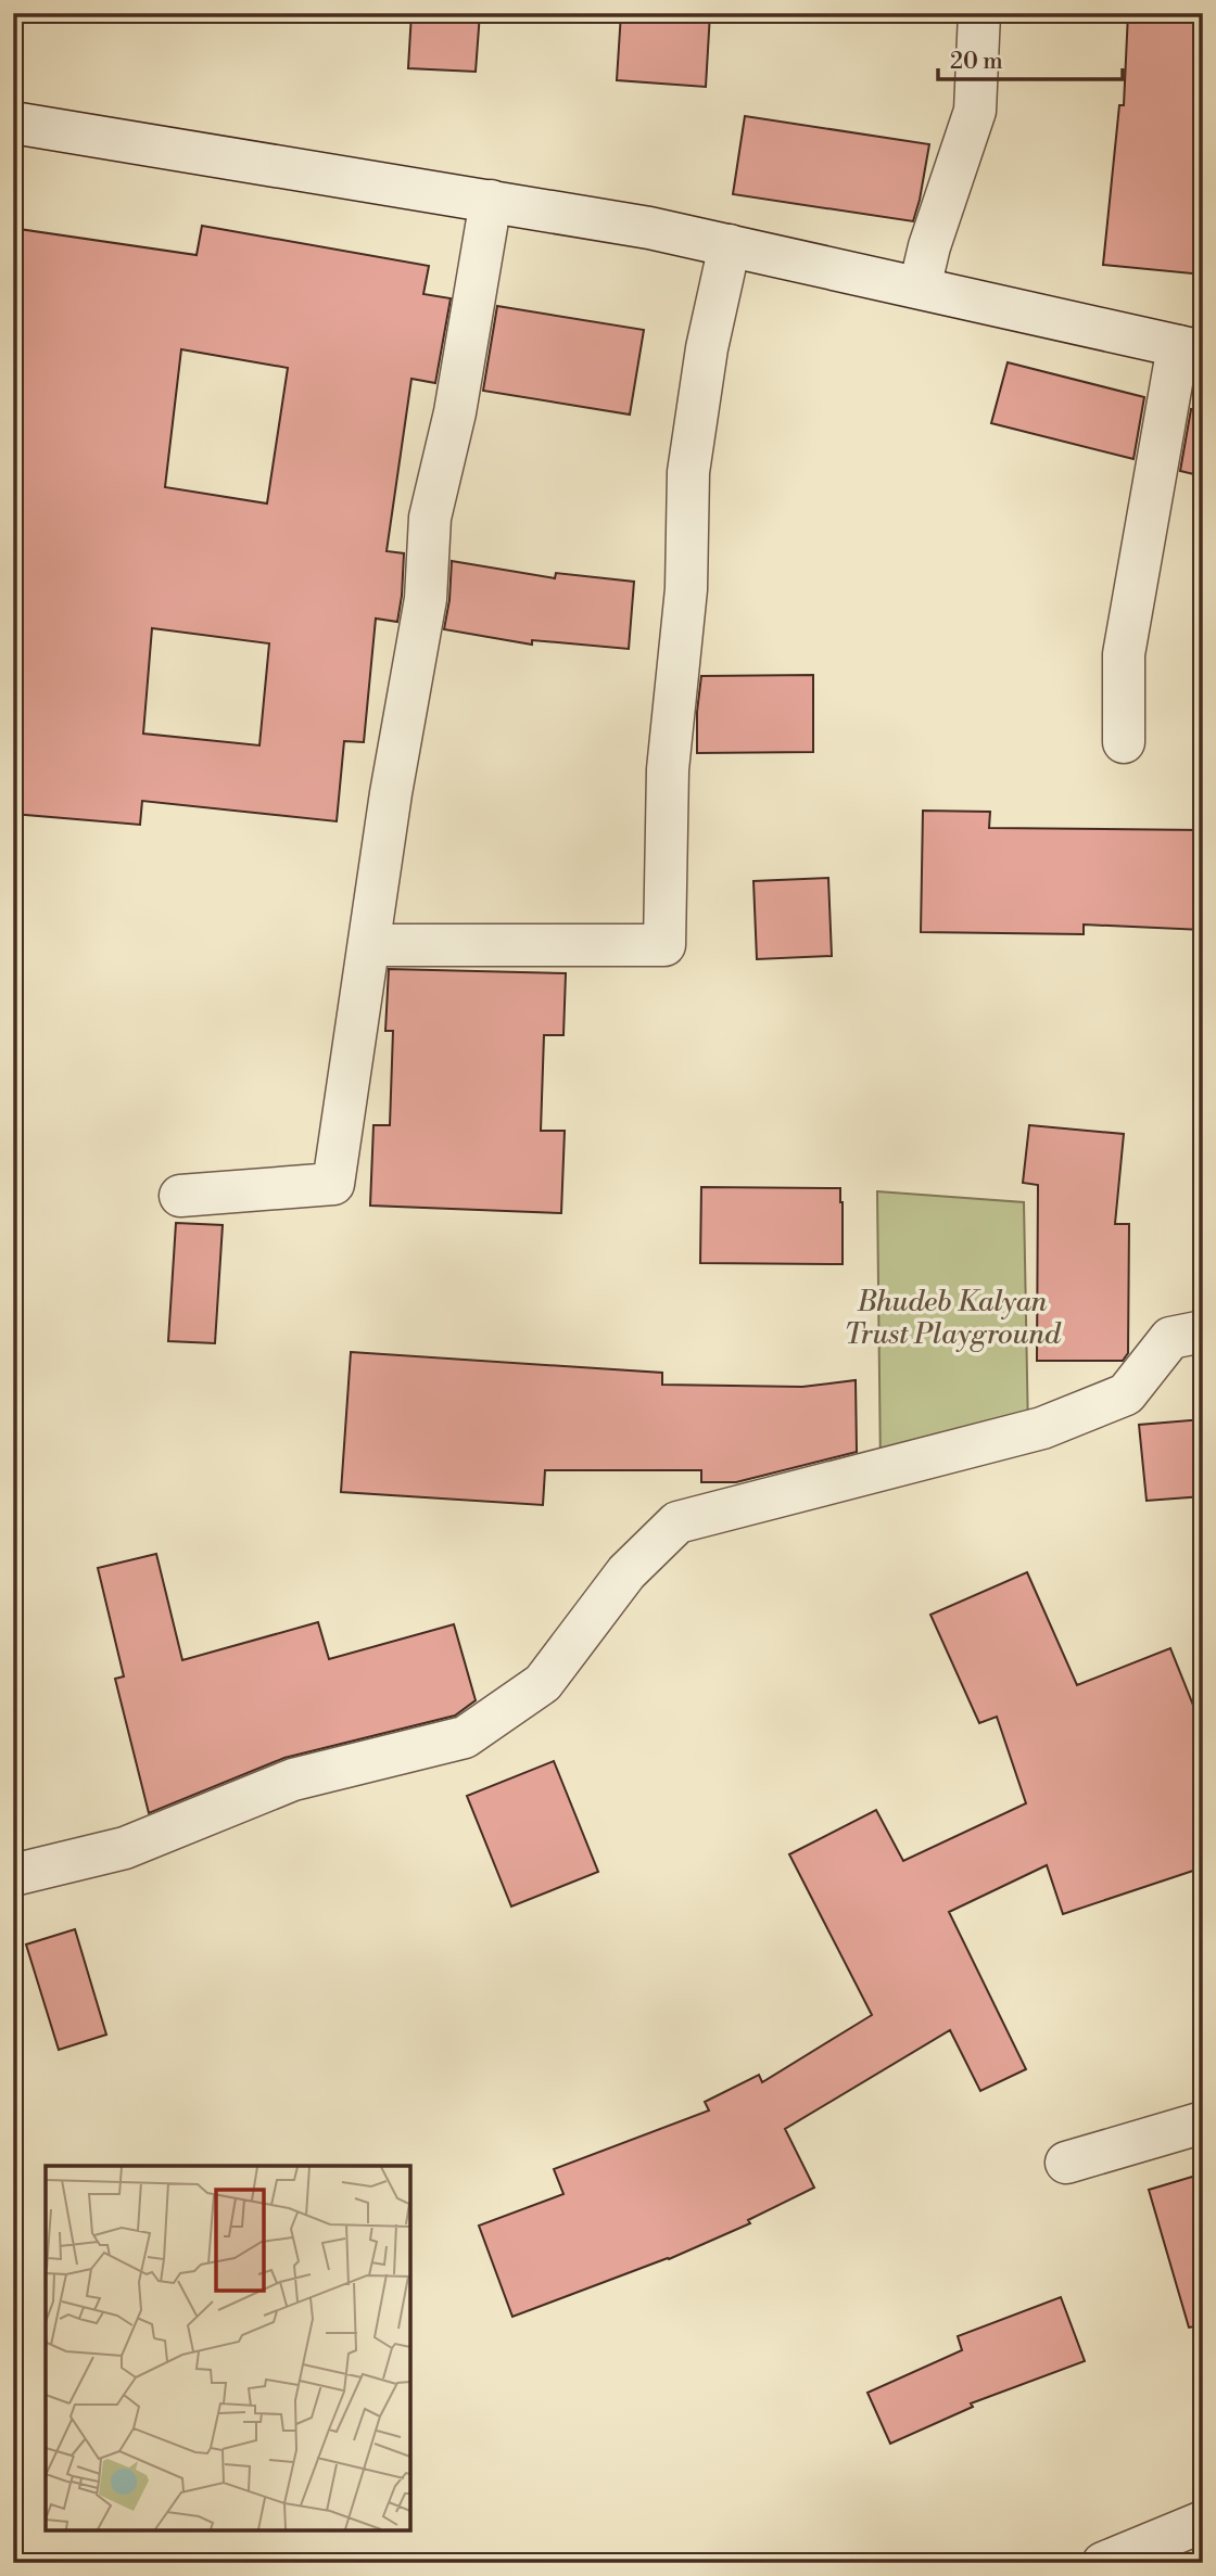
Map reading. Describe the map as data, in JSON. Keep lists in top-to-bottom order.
{
  "parks": ["Bhudeb Kalyan Trust Playground"],
  "scale_bar": "20 m"
}
